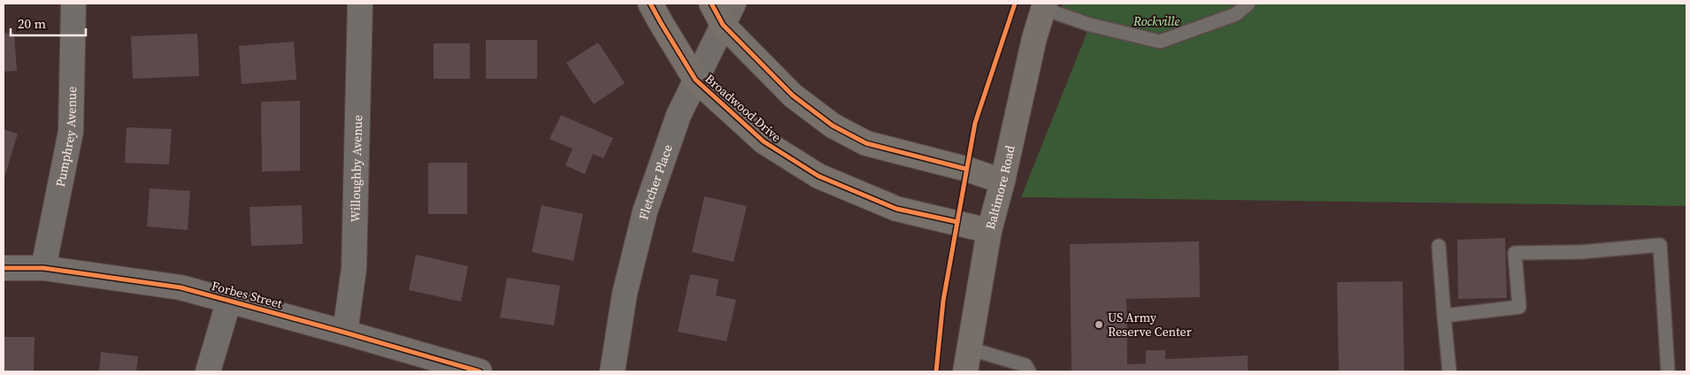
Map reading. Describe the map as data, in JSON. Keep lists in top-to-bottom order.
{
  "streets": {
    "street": [
      "Broadwood Drive",
      "Pumphrey Avenue",
      "Willoughby Avenue",
      "Fletcher Place",
      "Baltimore Road",
      "Forbes Street"
    ]
  },
  "crossings": [
    ["Broadwood Drive", "Fletcher Place"],
    ["Broadwood Drive", "Baltimore Road"],
    ["Pumphrey Avenue", "Forbes Street"],
    ["Willoughby Avenue", "Forbes Street"]
  ],
  "parks": ["Rockville"],
  "places": ["US Army Reserve Center"],
  "scale_bar": "20 m"
}
